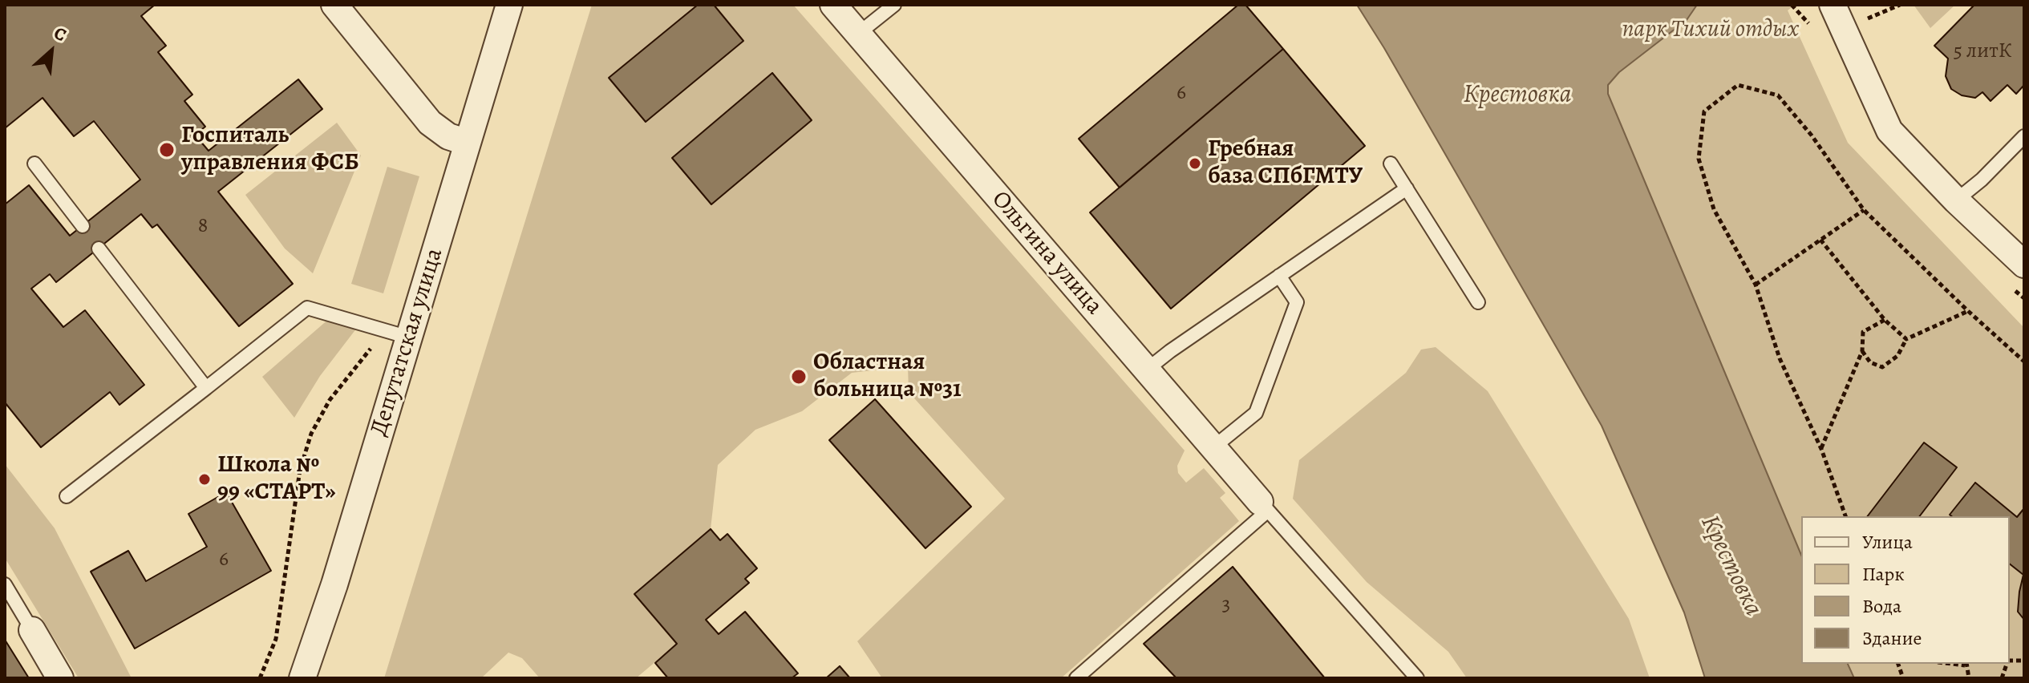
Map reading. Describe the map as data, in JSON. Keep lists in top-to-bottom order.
{
  "streets": {
    "street": ["Ольгина улица", "Депутатская улица"]
  },
  "water": ["Крестовка"],
  "parks": ["парк Тихий отдых"],
  "places": [
    "Госпиталь управления ФСБ",
    "Гребная база СПбГМТУ",
    "Областная больница №31",
    "Школа № 99 «СТАРТ»"
  ],
  "house_numbers": [
    "5 литК",
    "6",
    "8",
    "6",
    "3"
  ],
  "legend": [
    "Улица",
    "Парк",
    "Вода",
    "Здание"
  ],
  "north": "top right"
}
